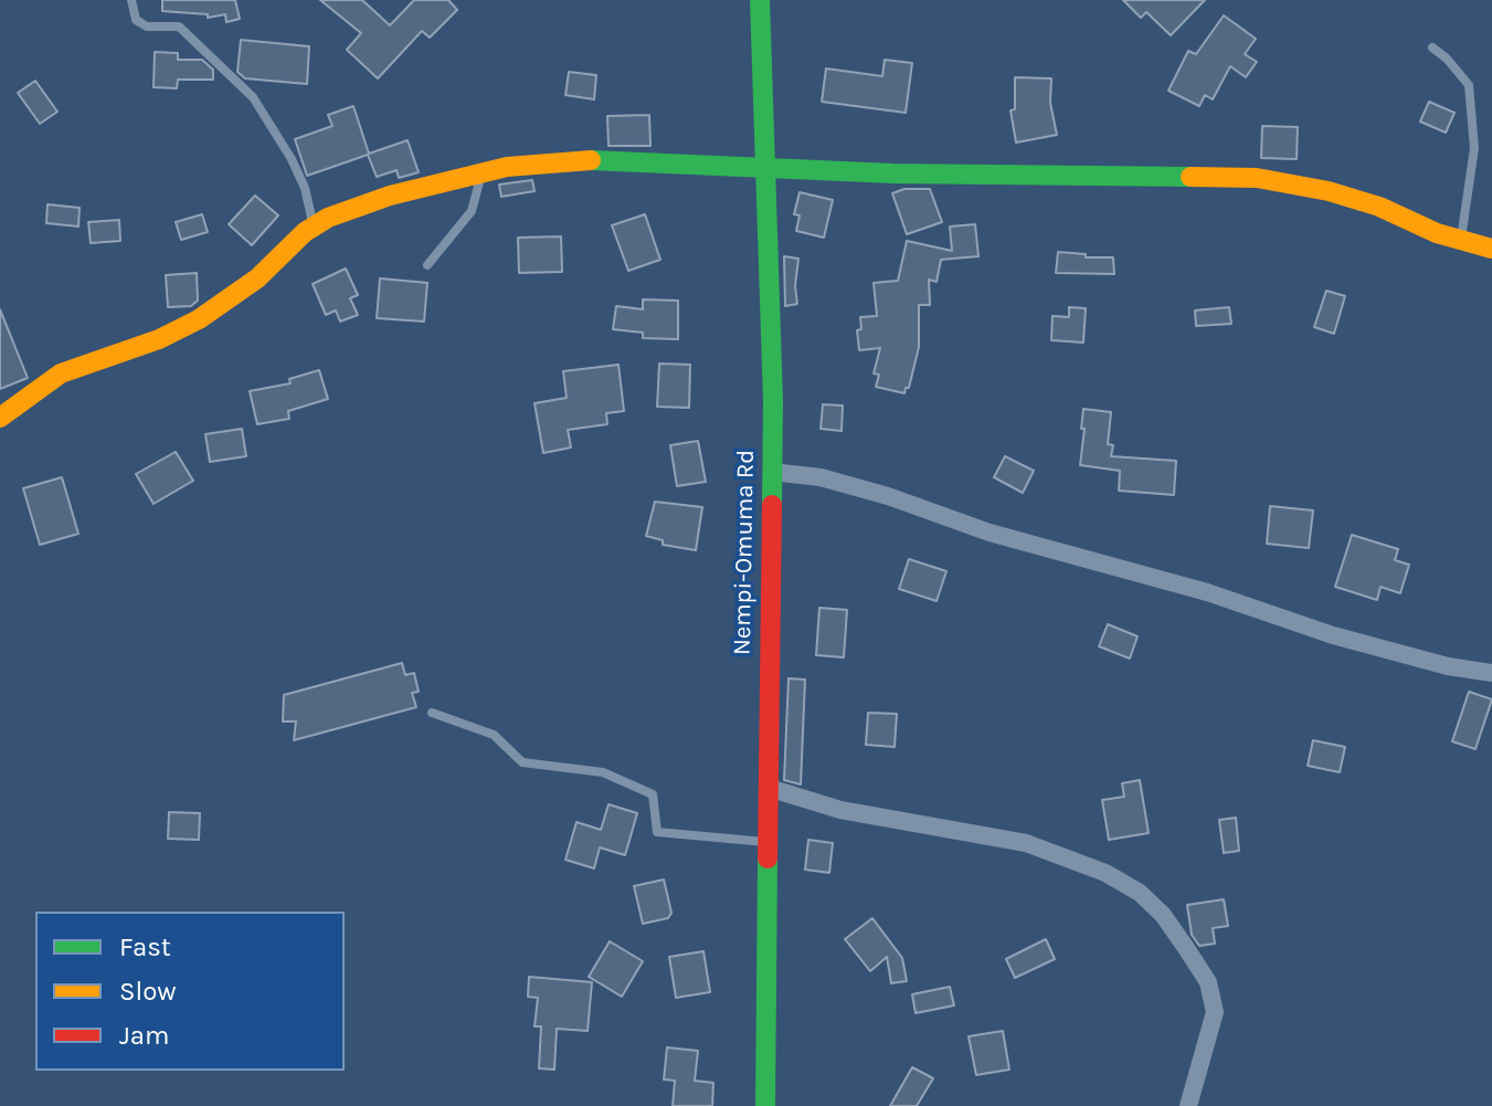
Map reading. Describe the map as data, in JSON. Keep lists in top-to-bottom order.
{
  "streets": {
    "street": ["Nempi-Omuma Rd"]
  },
  "legend": ["Fast", "Slow", "Jam"]
}
